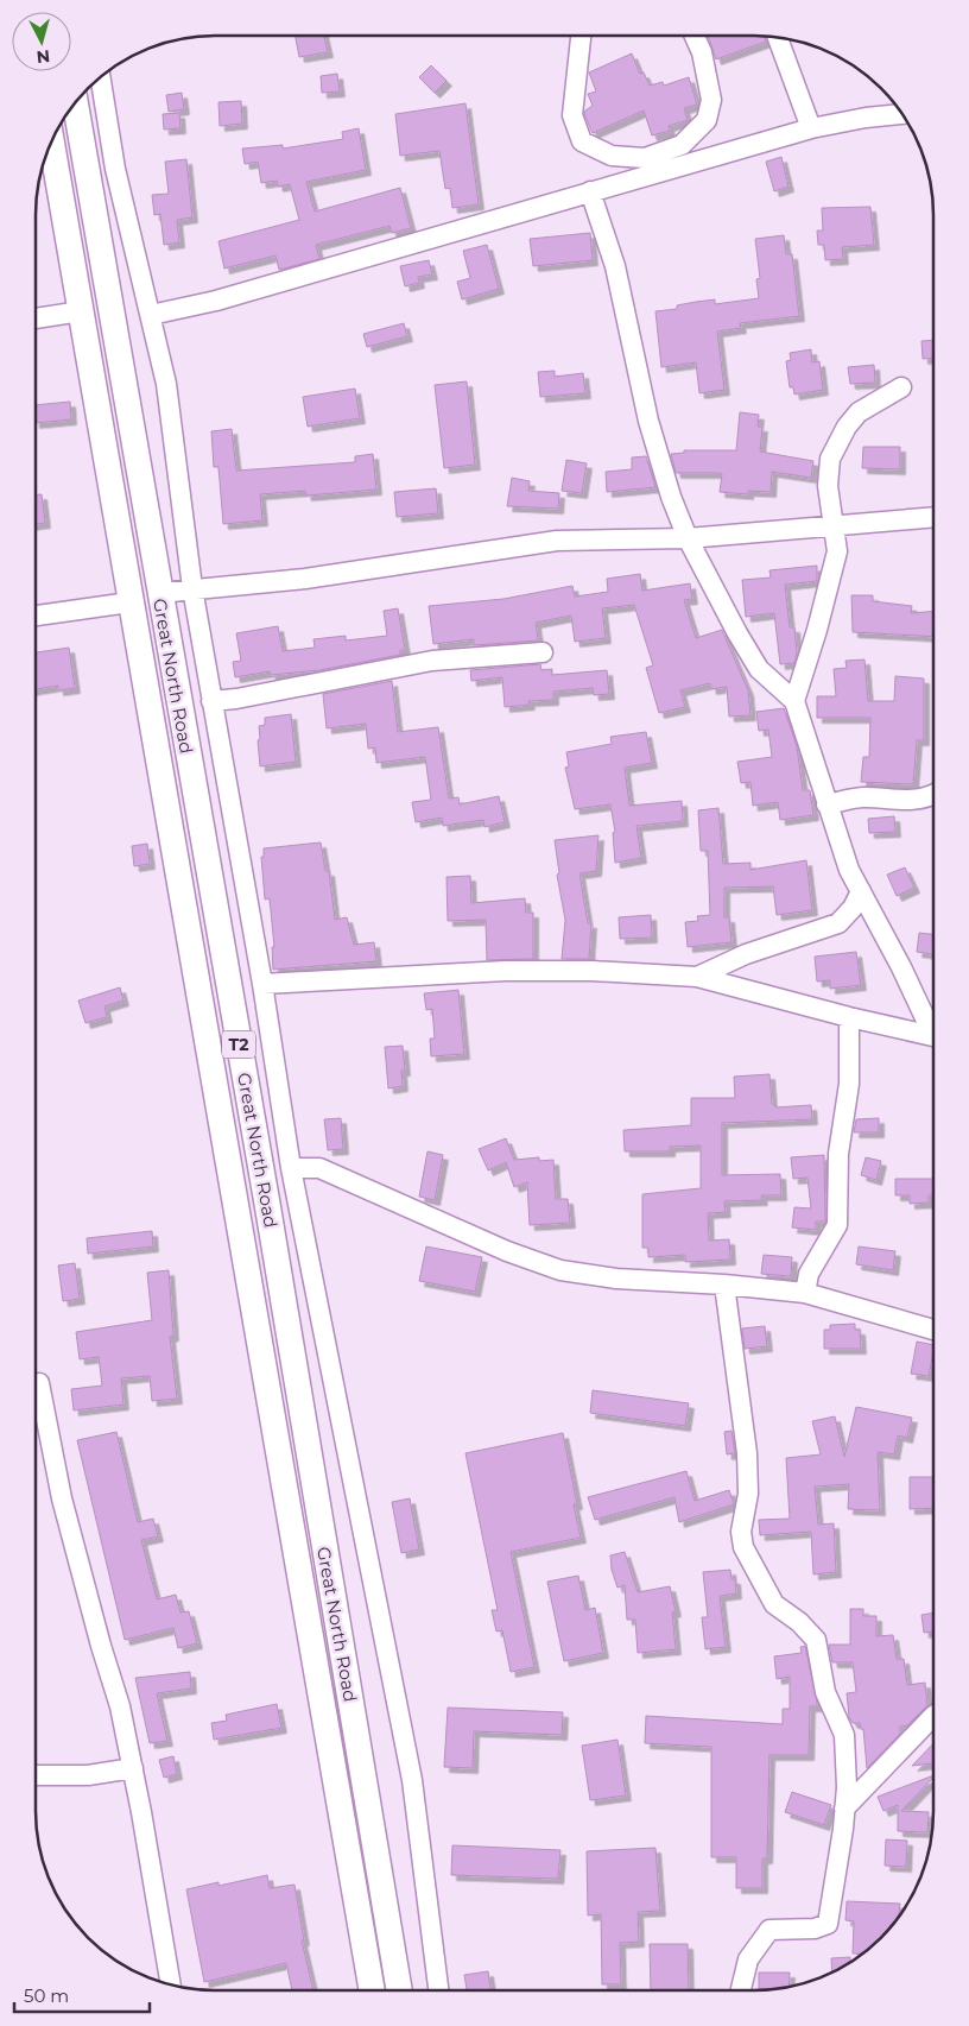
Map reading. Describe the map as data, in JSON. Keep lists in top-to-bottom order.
{
  "streets": {
    "main road": ["Great North Road", "T2"]
  },
  "scale_bar": "50 m",
  "north": "bottom"
}
